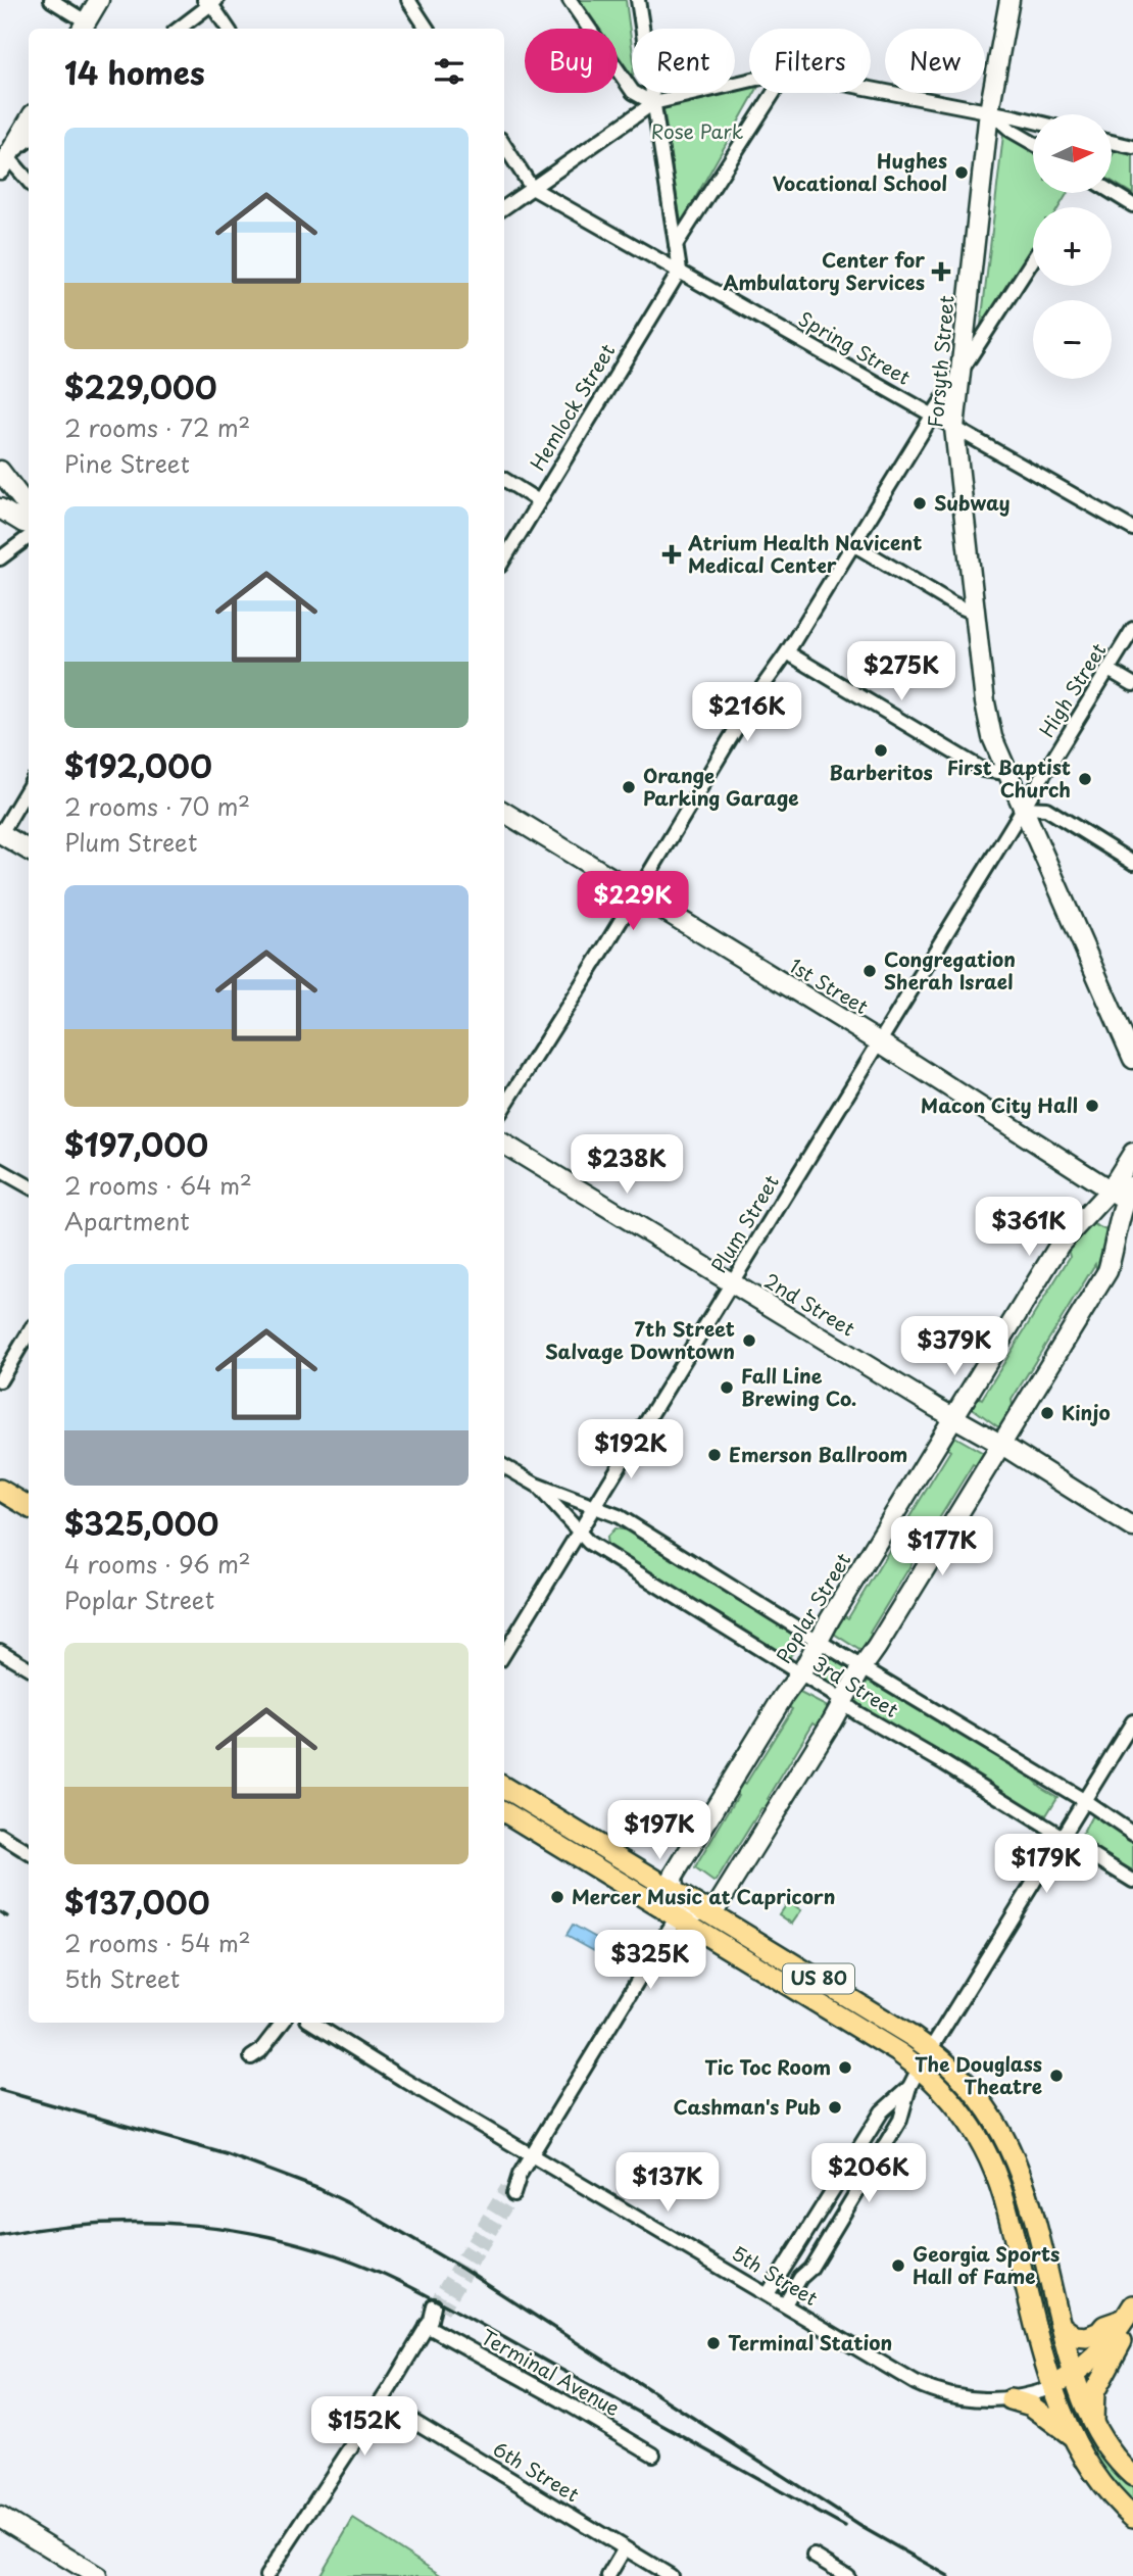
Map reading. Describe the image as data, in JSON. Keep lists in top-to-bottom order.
{
  "streets": {
    "main road": ["US 80"],
    "street": [
      "Spring Street",
      "Forsyth Street",
      "Hemlock Street",
      "High Street",
      "1st Street",
      "Plum Street",
      "2nd Street",
      "Poplar Street",
      "3rd Street",
      "5th Street",
      "Terminal Avenue",
      "6th Street"
    ]
  },
  "crossings": [
    ["Spring Street", "Forsyth Street"],
    ["Spring Street", "Hemlock Street"],
    ["Forsyth Street", "High Street"],
    ["Forsyth Street", "Plum Street"],
    ["High Street", "Plum Street"],
    ["1st Street", "Plum Street"],
    ["1st Street", "Poplar Street"],
    ["Plum Street", "2nd Street"],
    ["Plum Street", "3rd Street"],
    ["2nd Street", "Poplar Street"],
    ["Poplar Street", "3rd Street"],
    ["Poplar Street", "US 80"],
    ["US 80", "5th Street"]
  ],
  "parks": ["Rose Park"],
  "places": {
    "other": [
      "Hughes Vocational School",
      "Subway",
      "Barberitos",
      "First Baptist Church",
      "Orange Parking Garage",
      "Congregation Sherah Israel",
      "Macon City Hall",
      "7th Street Salvage Downtown",
      "Fall Line Brewing Co.",
      "Kinjo",
      "Emerson Ballroom",
      "Mercer Music at Capricorn",
      "Tic Toc Room",
      "The Douglass Theatre",
      "Cashman's Pub",
      "Georgia Sports Hall of Fame",
      "Terminal Station"
    ],
    "health": ["Center for Ambulatory Services", "Atrium Health Navicent Medical Center"]
  },
  "north": "right",
  "page": {
    "chip": [
      "Buy",
      "Rent",
      "Filters",
      "New"
    ],
    "heading": "14 homes",
    "map_buttons": ["+", "−"],
    "list": [
      {
        "name": "$229,000",
        "note": "2 rooms · 72 m² · Pine Street"
      },
      {
        "name": "$192,000",
        "note": "2 rooms · 70 m² · Plum Street"
      },
      {
        "name": "$197,000",
        "note": "2 rooms · 64 m² · Apartment"
      },
      {
        "name": "$325,000",
        "note": "4 rooms · 96 m² · Poplar Street"
      },
      {
        "name": "$137,000",
        "note": "2 rooms · 54 m² · 5th Street"
      }
    ],
    "price": [
      "$275K",
      "$216K",
      "$229K",
      "$238K",
      "$361K",
      "$379K",
      "$192K",
      "$177K",
      "$197K",
      "$179K",
      "$325K",
      "$206K",
      "$137K",
      "$152K"
    ]
  }
}
